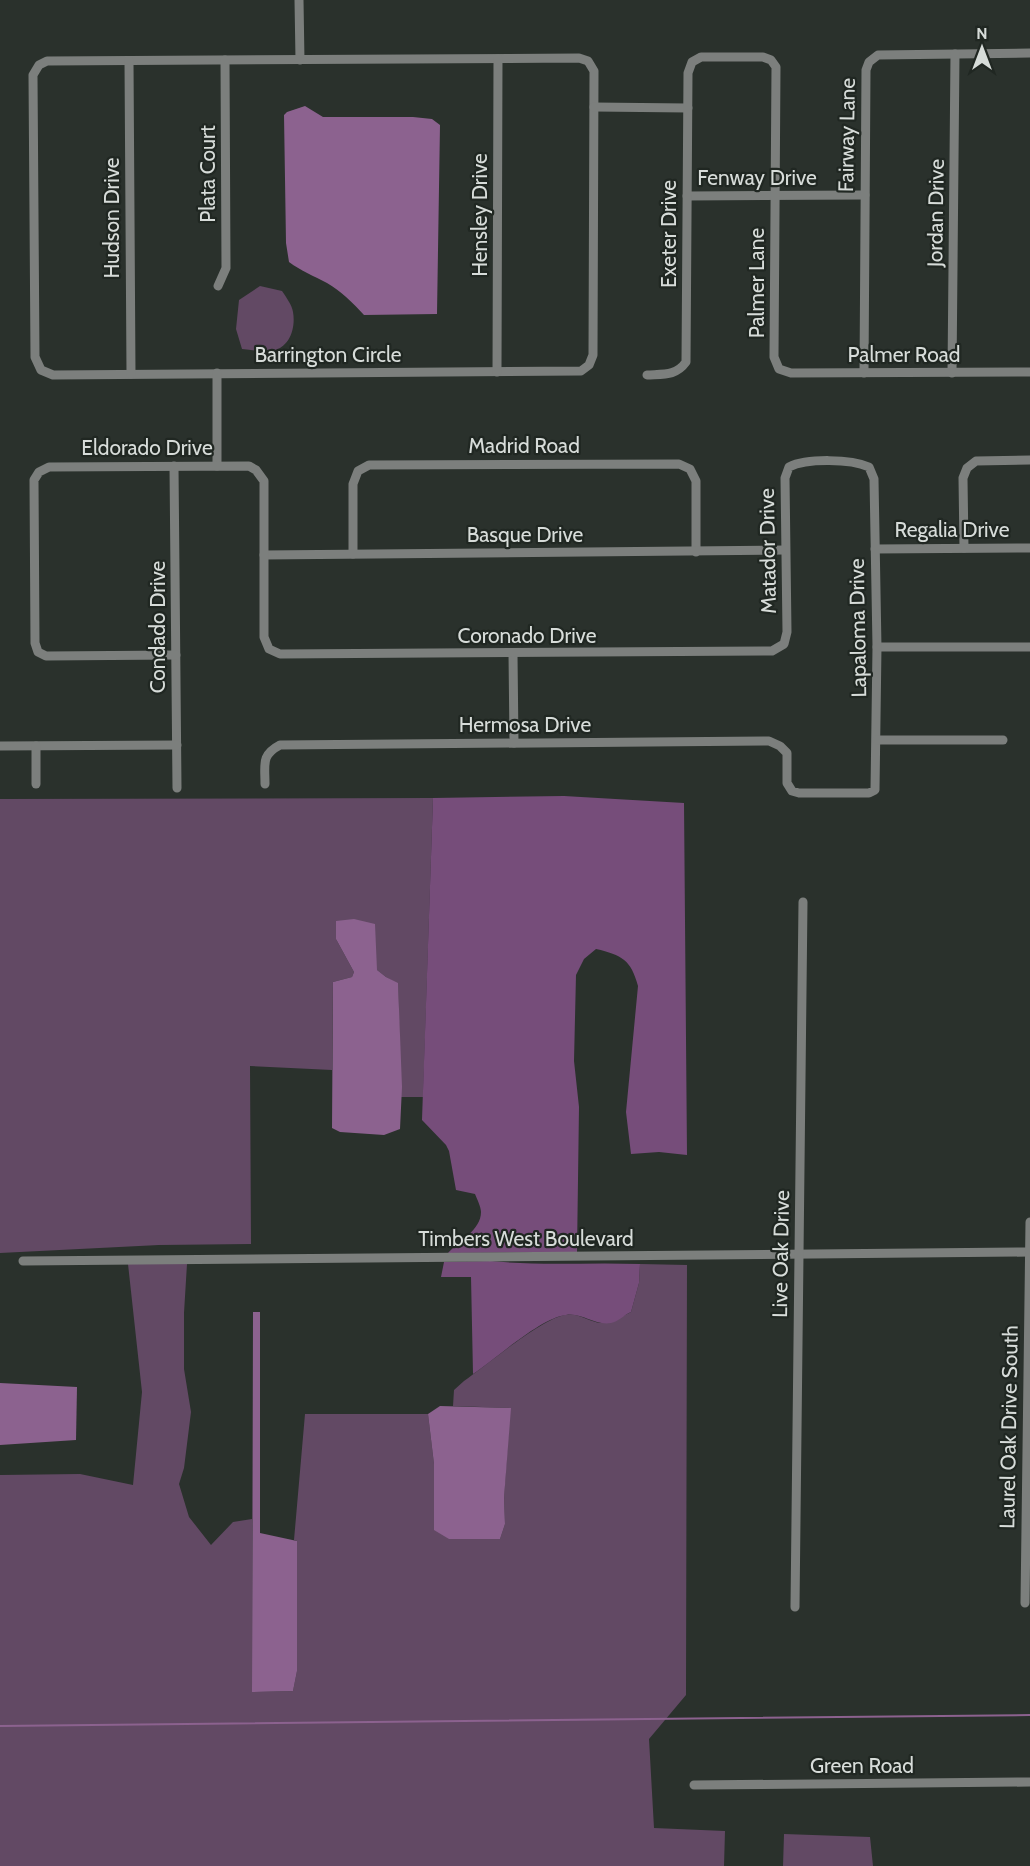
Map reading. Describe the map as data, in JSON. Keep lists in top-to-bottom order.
{
  "streets": {
    "street": [
      "Fairway Lane",
      "Plata Court",
      "Fenway Drive",
      "Jordan Drive",
      "Hensley Drive",
      "Hudson Drive",
      "Exeter Drive",
      "Palmer Lane",
      "Barrington Circle",
      "Palmer Road",
      "Madrid Road",
      "Eldorado Drive",
      "Regalia Drive",
      "Basque Drive",
      "Matador Drive",
      "Condado Drive",
      "Lapaloma Drive",
      "Coronado Drive",
      "Hermosa Drive",
      "Timbers West Boulevard",
      "Live Oak Drive",
      "Laurel Oak Drive South",
      "Green Road"
    ]
  },
  "crossings": [
    ["Fairway Lane", "Fenway Drive"],
    ["Fairway Lane", "Jordan Drive"],
    ["Fairway Lane", "Palmer Road"],
    ["Plata Court", "Barrington Circle"],
    ["Fenway Drive", "Exeter Drive"],
    ["Fenway Drive", "Palmer Lane"],
    ["Jordan Drive", "Palmer Road"],
    ["Hensley Drive", "Barrington Circle"],
    ["Hudson Drive", "Barrington Circle"],
    ["Exeter Drive", "Palmer Lane"],
    ["Palmer Lane", "Palmer Road"],
    ["Madrid Road", "Basque Drive"],
    ["Eldorado Drive", "Basque Drive"],
    ["Eldorado Drive", "Condado Drive"],
    ["Eldorado Drive", "Coronado Drive"],
    ["Regalia Drive", "Lapaloma Drive"],
    ["Basque Drive", "Matador Drive"],
    ["Basque Drive", "Coronado Drive"],
    ["Matador Drive", "Lapaloma Drive"],
    ["Matador Drive", "Coronado Drive"],
    ["Lapaloma Drive", "Hermosa Drive"],
    ["Timbers West Boulevard", "Live Oak Drive"],
    ["Timbers West Boulevard", "Laurel Oak Drive South"]
  ],
  "north": "top"
}
